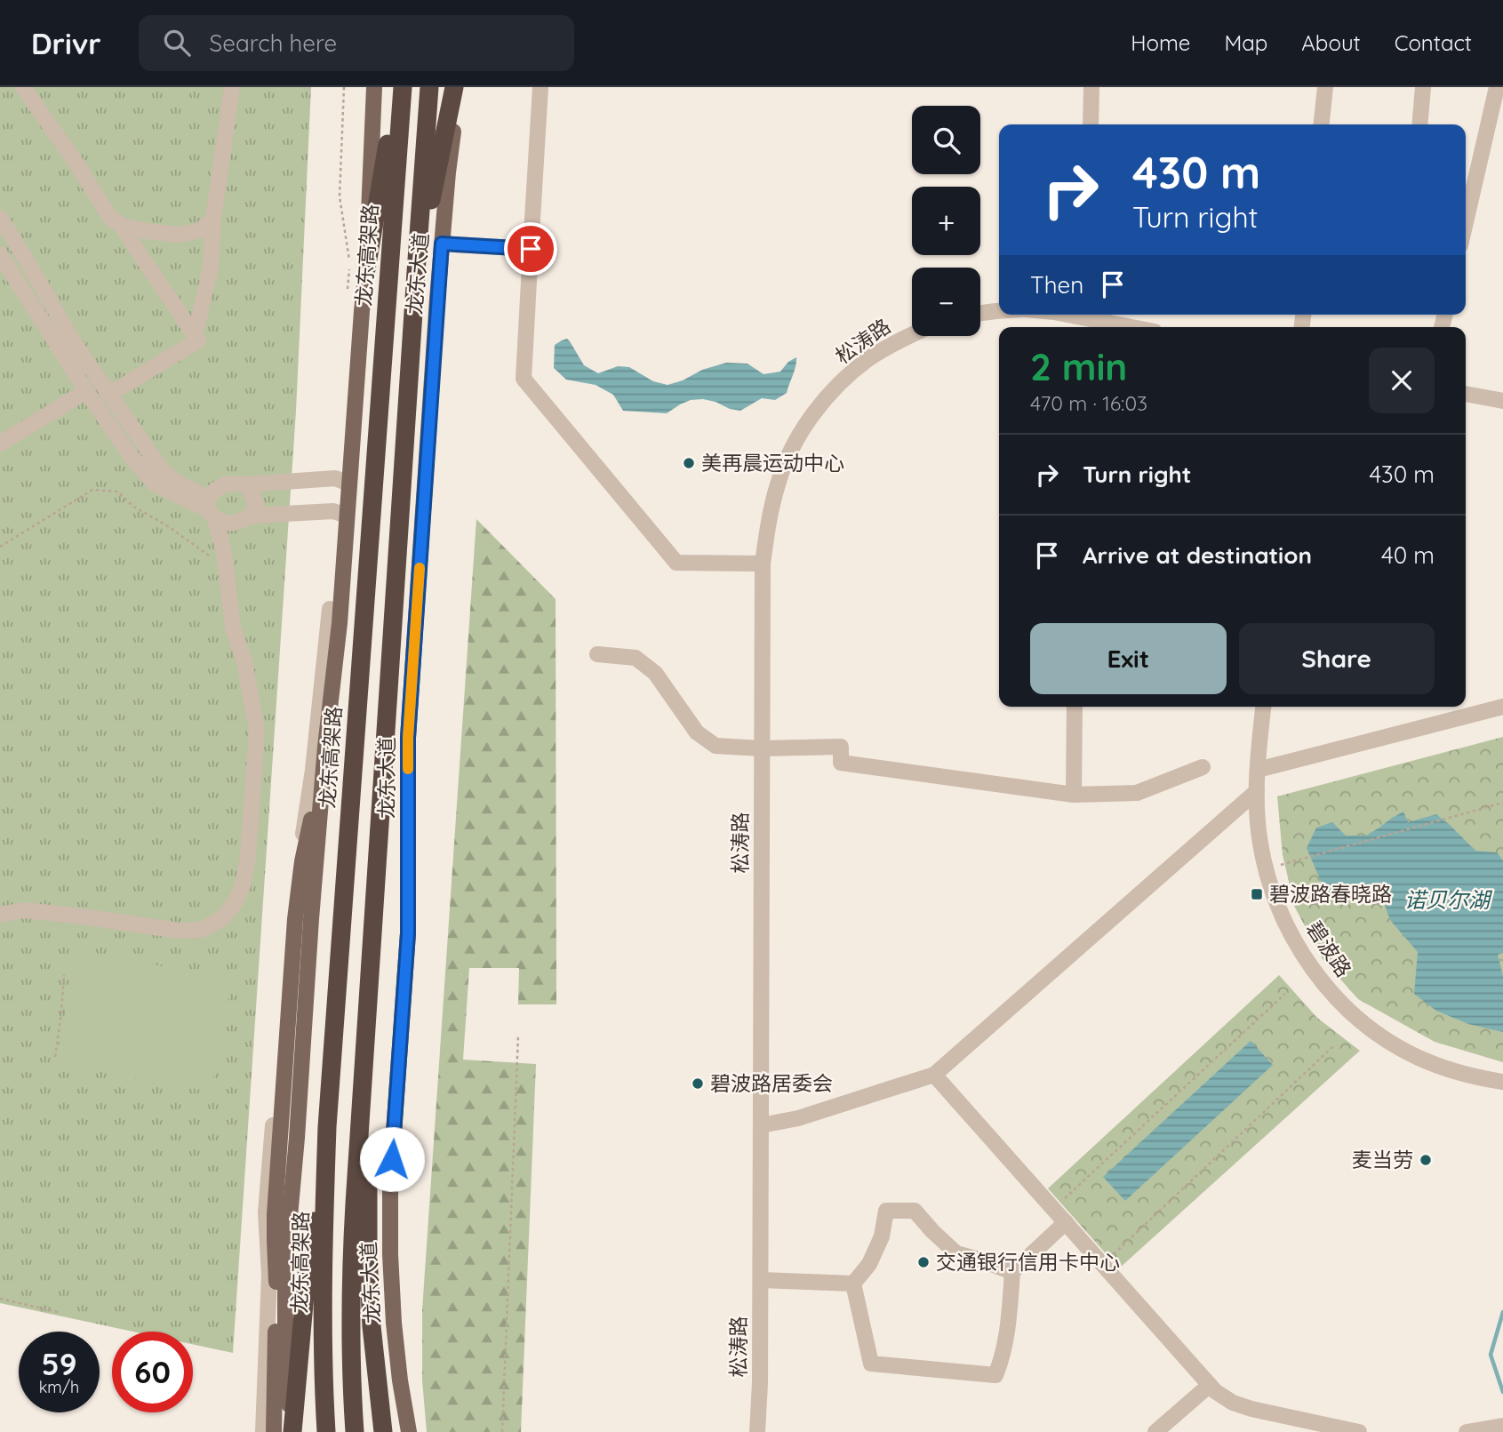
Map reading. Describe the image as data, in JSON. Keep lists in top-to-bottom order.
{
  "streets": {
    "highway": ["龙东高架路"],
    "main road": ["龙东大道"],
    "street": ["松涛路", "碧波路"]
  },
  "water": ["诺贝尔湖"],
  "places": {
    "other": [
      "美再晨运动中心",
      "碧波路居委会",
      "麦当劳",
      "交通银行信用卡中心"
    ],
    "transit": ["碧波路春晓路"]
  },
  "page": {
    "header": "Drivr",
    "search": "Search here",
    "nav": [
      "Home",
      "Map",
      "About",
      "Contact"
    ],
    "map_buttons": ["+", "−"],
    "turn": ["430 m", "Turn right"],
    "then": "Then",
    "heading": ["2 min", "470 m · 16:03"],
    "list": [
      {
        "name": "Turn right",
        "value": "430 m"
      },
      {
        "name": "Arrive at destination",
        "value": "40 m"
      }
    ],
    "buttons": ["Exit", "Share"],
    "speed": "59 km/h",
    "limit": "60"
  }
}
